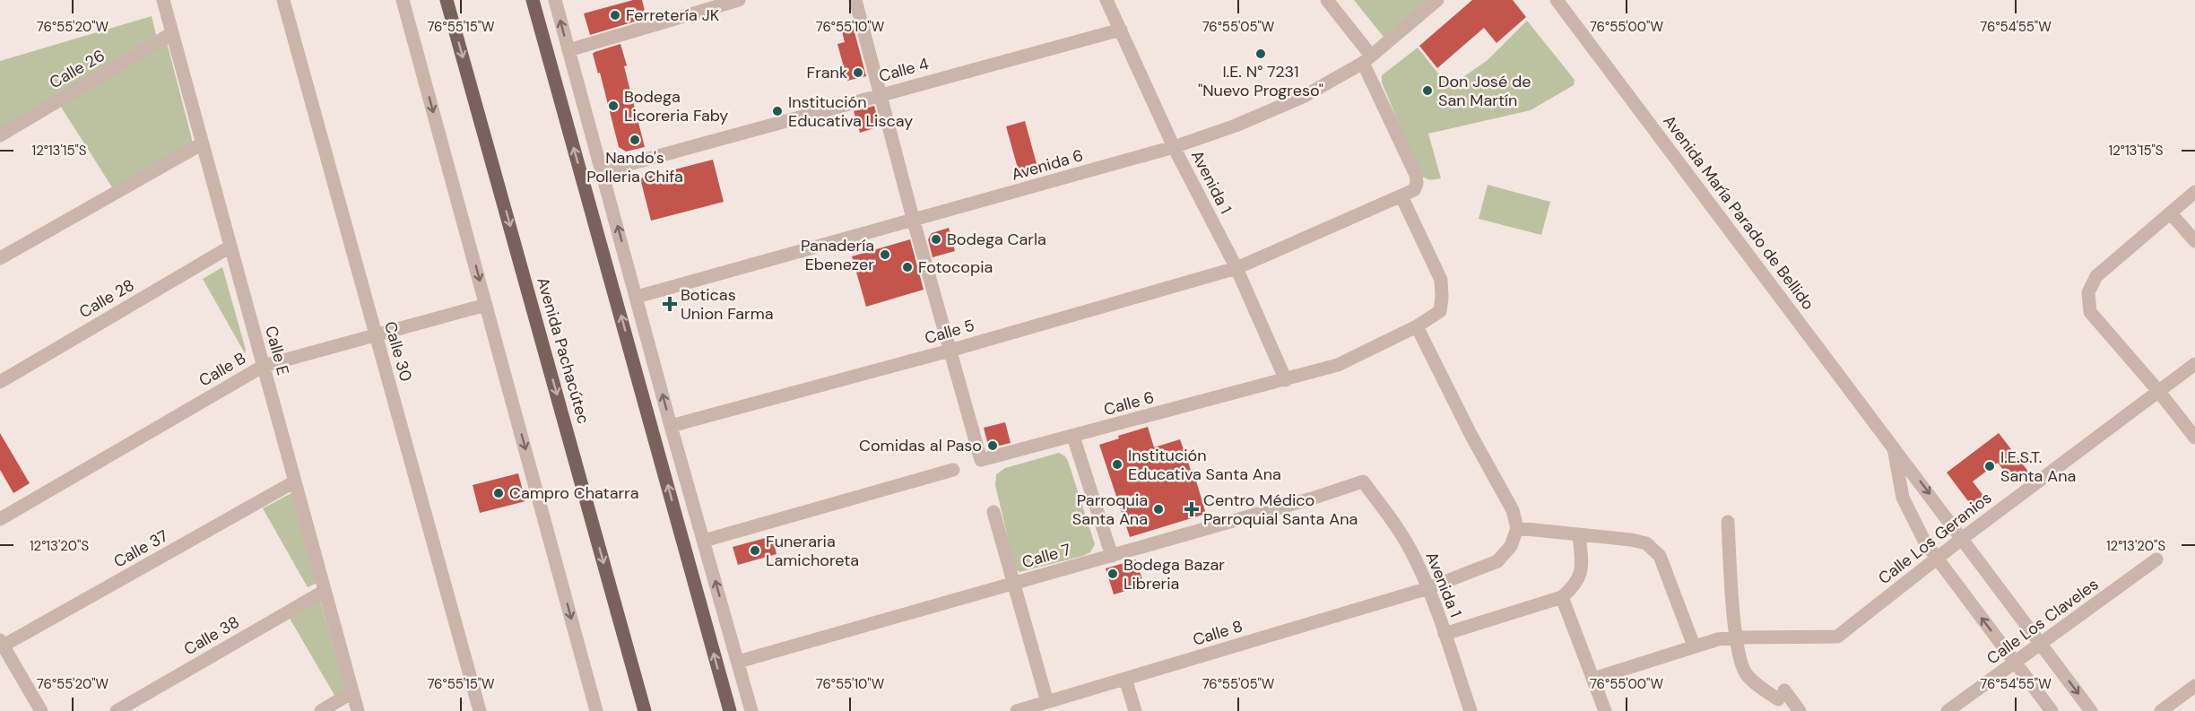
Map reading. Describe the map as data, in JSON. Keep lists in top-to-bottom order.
{
  "streets": {
    "main road": ["Avenida Pachacútec"],
    "street": [
      "Calle 26",
      "Calle 4",
      "Avenida 6",
      "Avenida 1",
      "Avenida María Parado de Bellido",
      "Calle 28",
      "Calle 5",
      "Calle E",
      "Calle 30",
      "Calle B",
      "Calle 6",
      "Calle Los Geranios",
      "Calle 37",
      "Calle 7",
      "Calle Los Claveles",
      "Calle 8",
      "Calle 38"
    ]
  },
  "crossings": [
    ["Calle 26", "Calle E"],
    ["Calle 4", "Avenida 1"],
    ["Avenida 6", "Avenida 1"],
    ["Avenida 1", "Calle 5"],
    ["Avenida 1", "Calle 6"],
    ["Avenida 1", "Calle 7"],
    ["Avenida 1", "Calle 8"],
    ["Avenida María Parado de Bellido", "Calle Los Geranios"],
    ["Avenida María Parado de Bellido", "Calle Los Claveles"],
    ["Calle 28", "Calle E"],
    ["Calle 5", "Calle 6"],
    ["Calle E", "Calle B"],
    ["Calle E", "Calle 37"],
    ["Calle E", "Calle 38"],
    ["Calle 30", "Calle B"]
  ],
  "places": {
    "other": [
      "Ferretería JK",
      "I.E. N° 7231 \"Nuevo Progreso\"",
      "Frank",
      "Don José de San Martín",
      "Bodega Licoreria Faby",
      "Institución Educativa Liscay",
      "Nando's Polleria Chifa",
      "Bodega Carla",
      "Panadería Ebenezer",
      "Fotocopia",
      "Comidas al Paso",
      "Institución Educativa Santa Ana",
      "I.E.S.T. Santa Ana",
      "Campro Chatarra",
      "Parroquia Santa Ana",
      "Funeraria Lamichoreta",
      "Bodega Bazar Libreria"
    ],
    "health": ["Boticas Union Farma", "Centro Médico Parroquial Santa Ana"]
  },
  "coordinates": [
    "76°55'20\"W",
    "76°55'15\"W",
    "76°55'10\"W",
    "76°55'05\"W",
    "76°55'00\"W",
    "76°54'55\"W",
    "12°13'15\"S",
    "12°13'20\"S"
  ]
}
